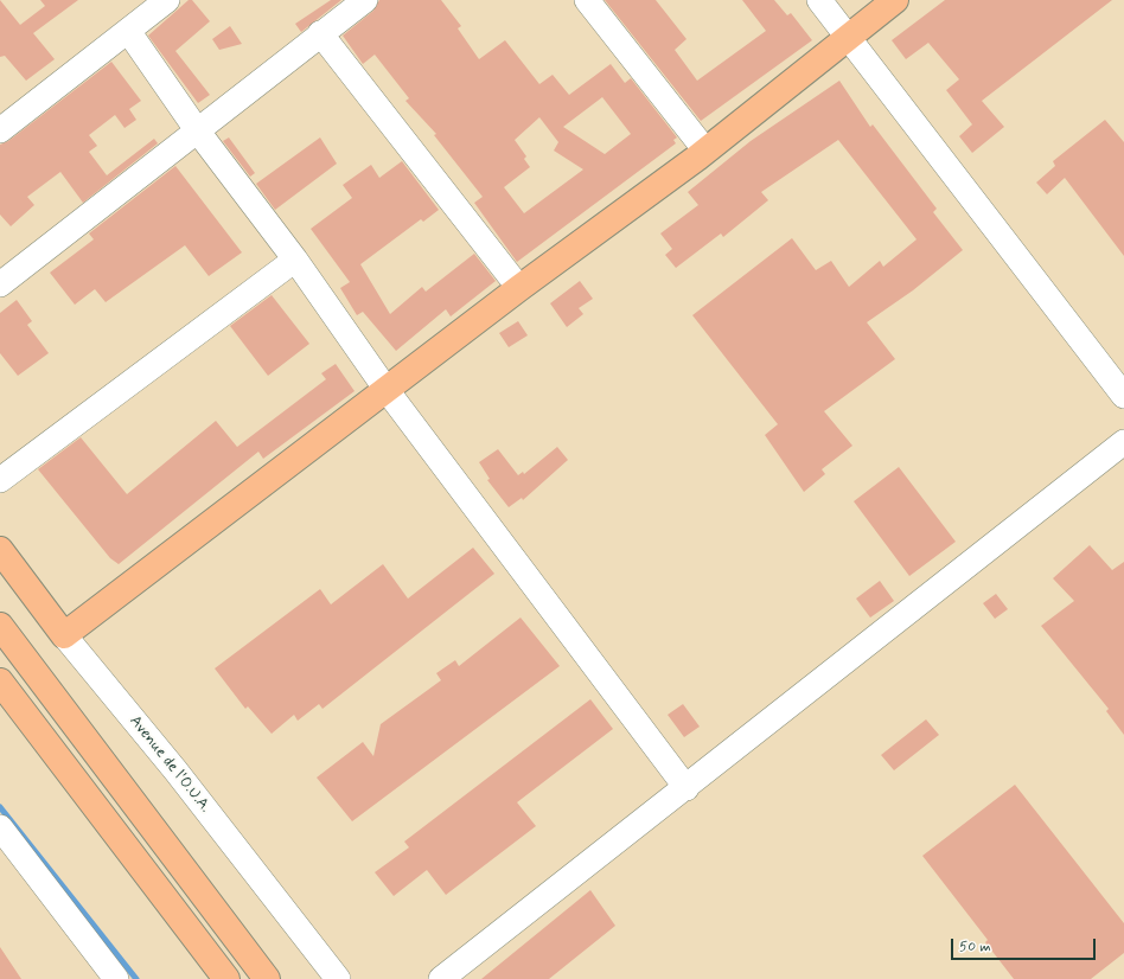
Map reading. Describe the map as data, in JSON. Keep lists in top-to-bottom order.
{
  "streets": {
    "main road": ["Avenue de l'O.U.A."]
  },
  "scale_bar": "50 m"
}
